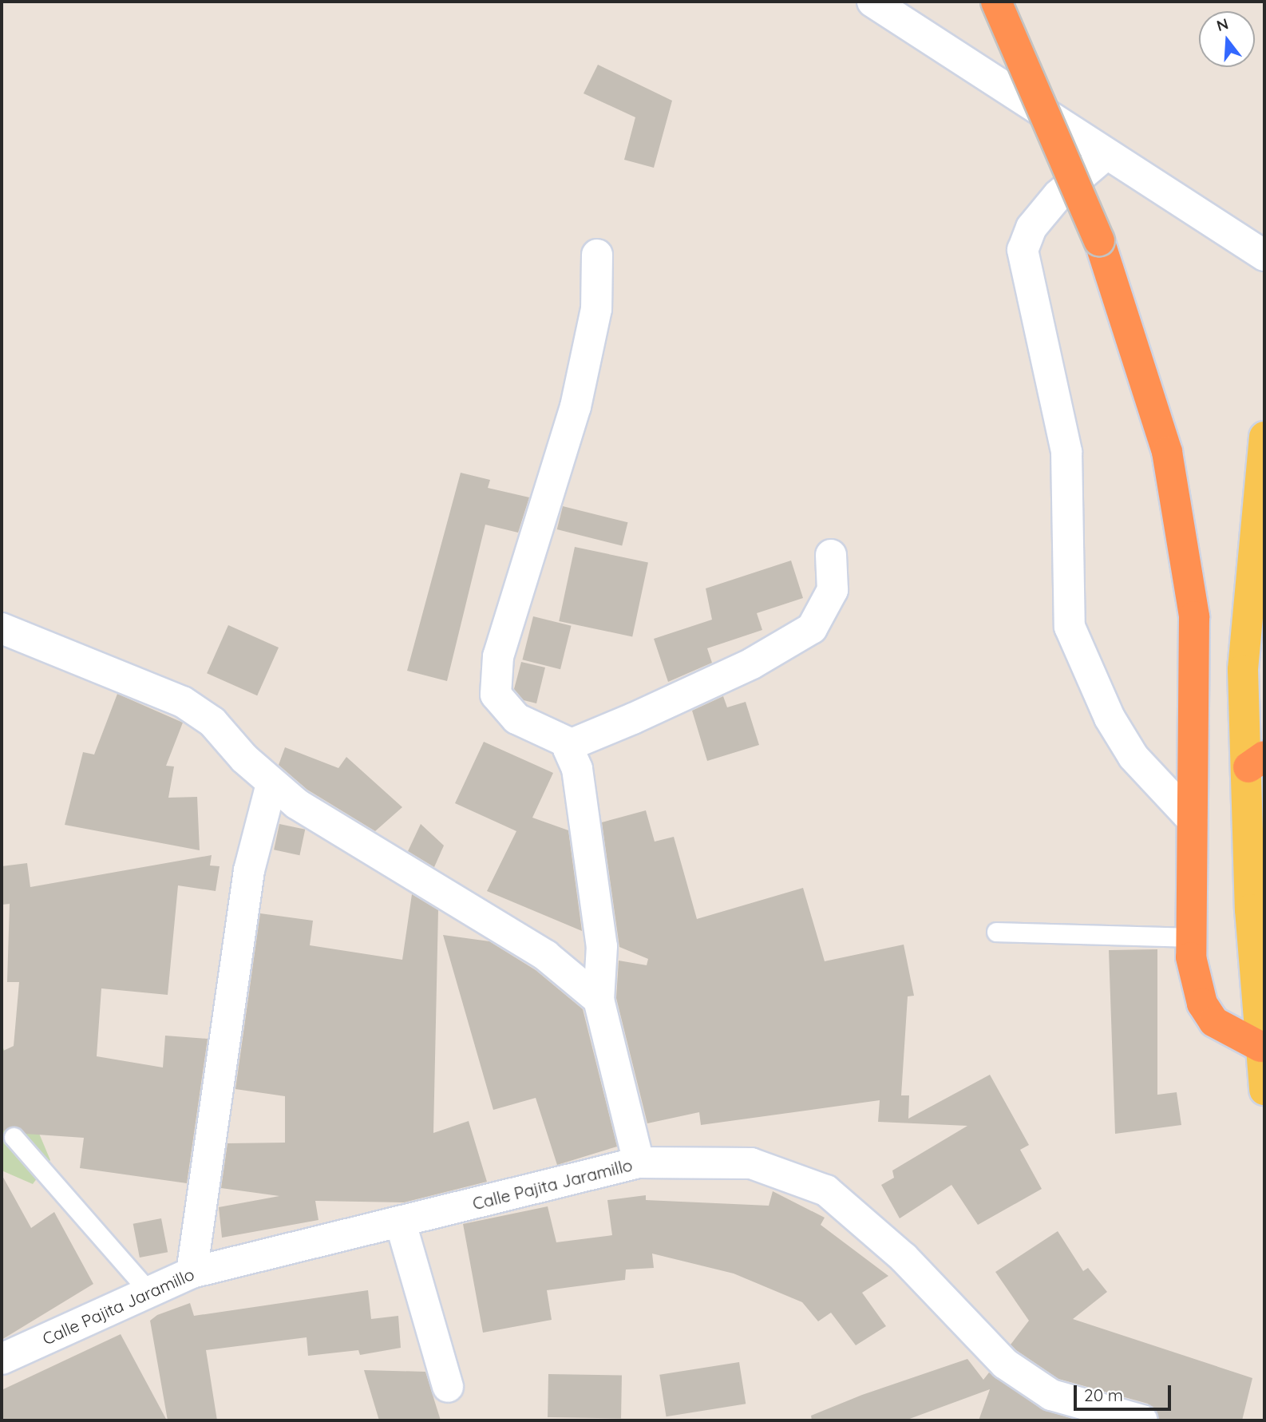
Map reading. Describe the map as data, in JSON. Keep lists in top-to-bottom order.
{
  "streets": {
    "street": ["Calle Pajita Jaramillo"]
  },
  "scale_bar": "20 m",
  "north": "top"
}
